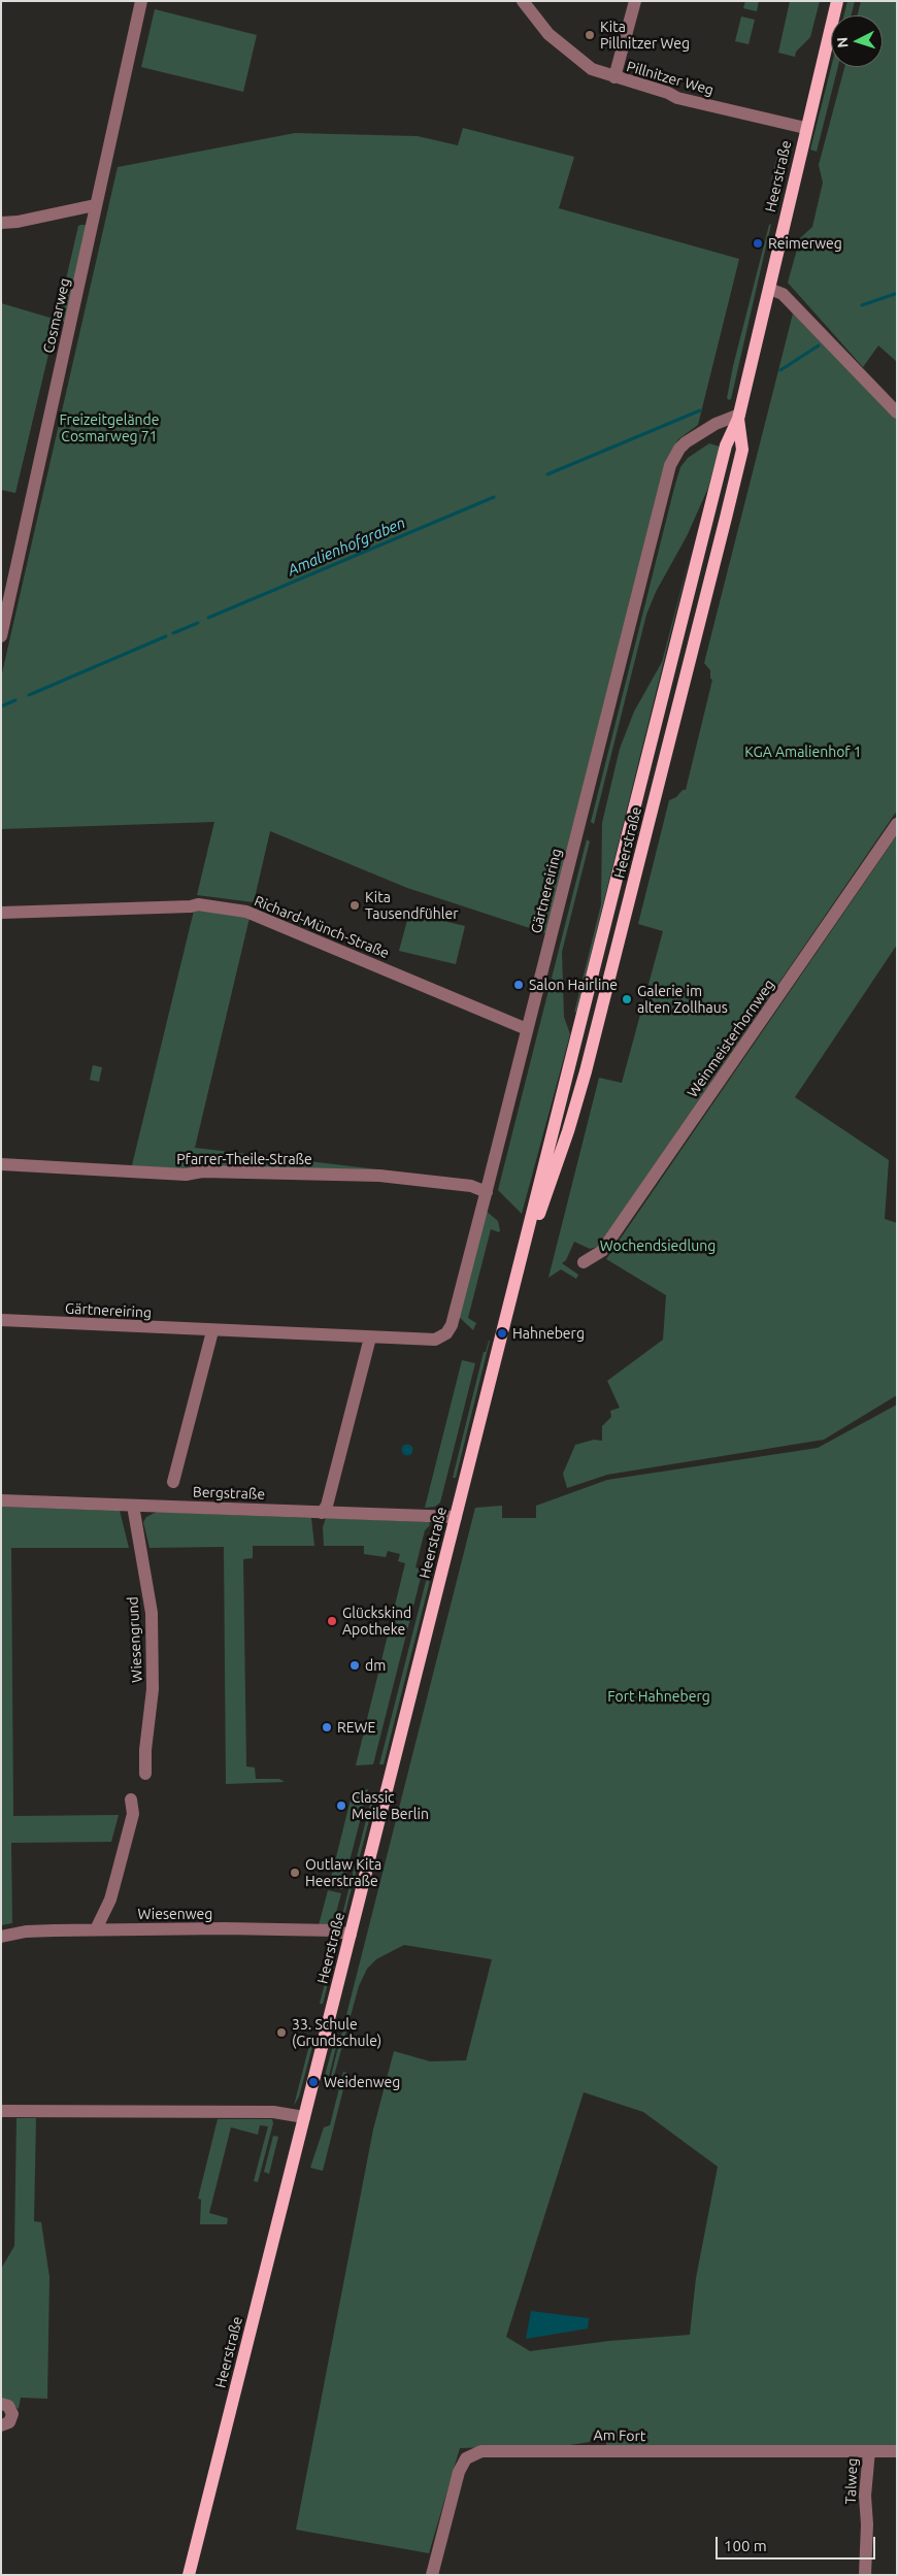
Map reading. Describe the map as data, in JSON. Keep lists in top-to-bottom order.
{
  "streets": {
    "main road": ["Heerstraße"],
    "street": [
      "Pillnitzer Weg",
      "Cosmarweg",
      "Gärtnereiring",
      "Richard-Münch-Straße",
      "Weinmeisterhornweg",
      "Pfarrer-Theile-Straße",
      "Bergstraße",
      "Wiesengrund",
      "Wiesenweg",
      "Am Fort",
      "Talweg"
    ]
  },
  "crossings": [
    ["Pillnitzer Weg", "Heerstraße"],
    ["Heerstraße", "Gärtnereiring"],
    ["Heerstraße", "Bergstraße"],
    ["Heerstraße", "Wiesenweg"],
    ["Gärtnereiring", "Richard-Münch-Straße"],
    ["Gärtnereiring", "Pfarrer-Theile-Straße"],
    ["Bergstraße", "Wiesengrund"],
    ["Am Fort", "Talweg"]
  ],
  "water": ["Amalienhofgraben"],
  "parks": [
    "Freizeitgelände Cosmarweg 71",
    "KGA Amalienhof 1",
    "Wochendsiedlung",
    "Fort Hahneberg"
  ],
  "places": [
    "Kita Pillnitzer Weg",
    "Reimerweg",
    "Kita Tausendfühler",
    "Salon Hairline",
    "Galerie im alten Zollhaus",
    "Hahneberg",
    "Glückskind Apotheke",
    "dm",
    "REWE",
    "Classic Meile Berlin",
    "Outlaw Kita Heerstraße",
    "33. Schule (Grundschule)",
    "Weidenweg"
  ],
  "scale_bar": "100 m",
  "north": "left"
}
